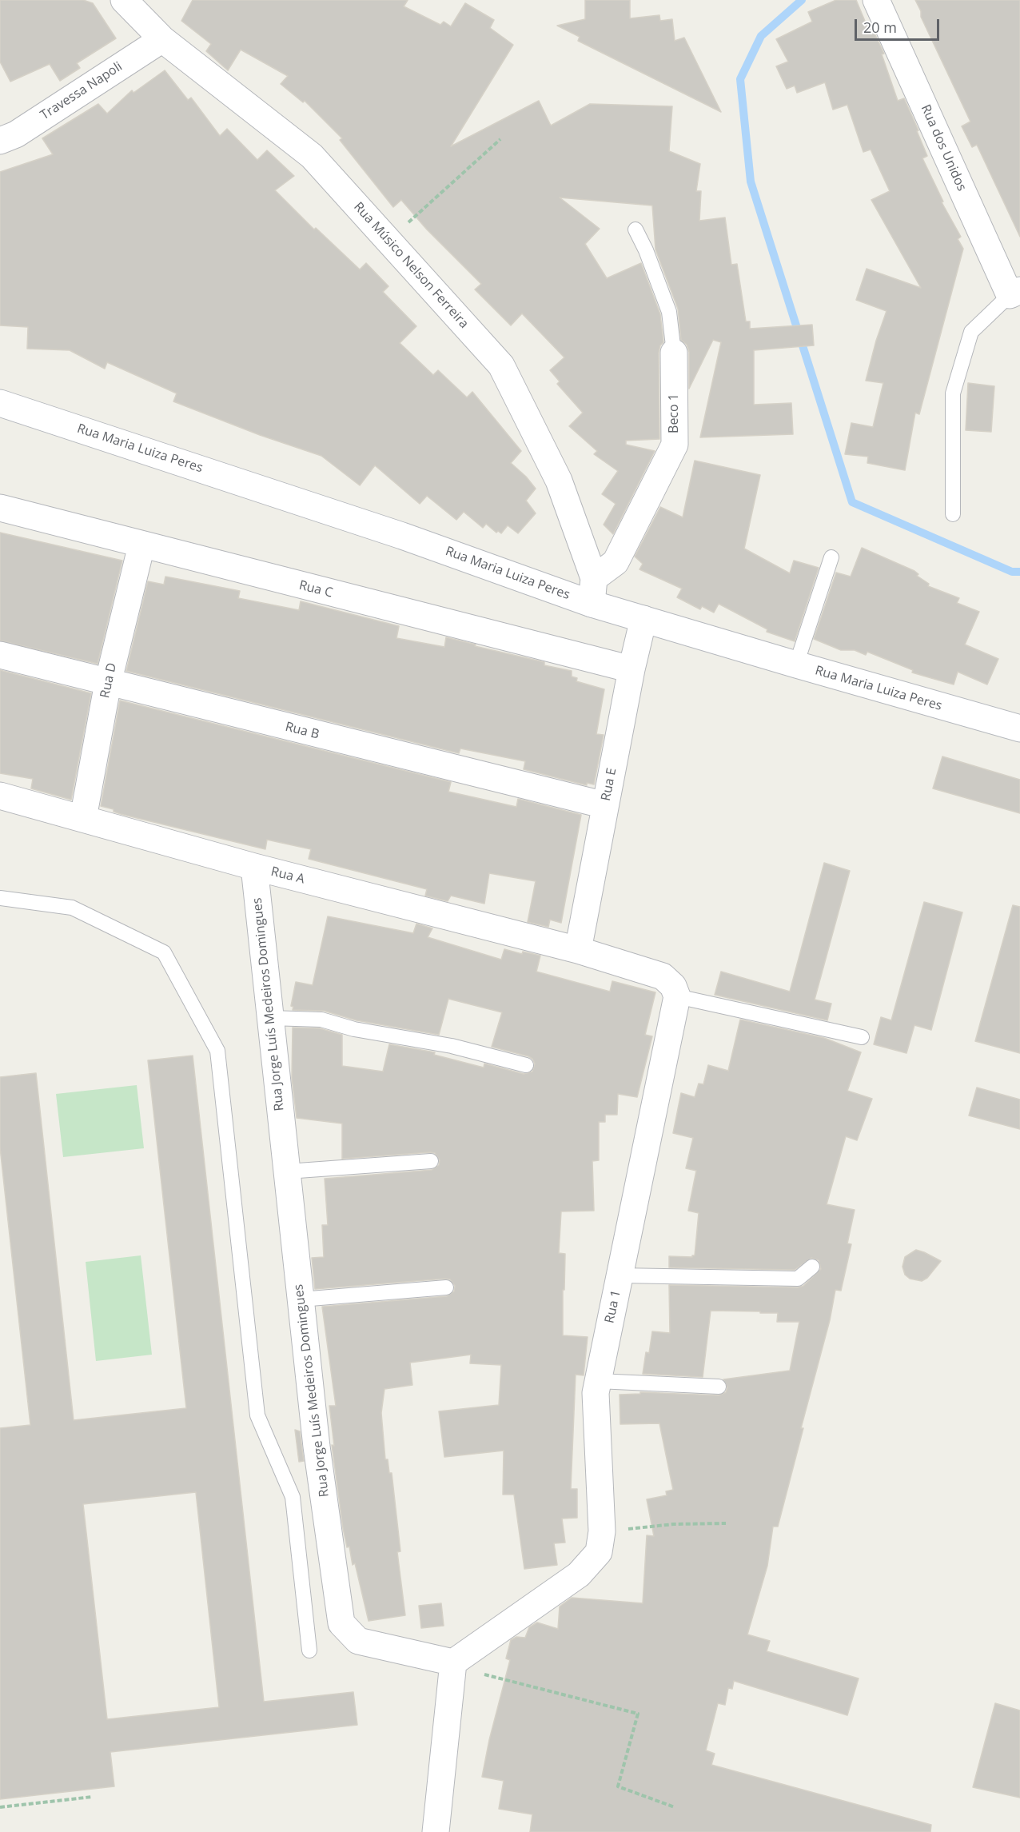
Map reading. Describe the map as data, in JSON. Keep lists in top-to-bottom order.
{
  "streets": {
    "street": [
      "Travessa Napoli",
      "Rua dos Unidos",
      "Rua Músico Nelson Ferreira",
      "Beco 1",
      "Rua Maria Luiza Peres",
      "Rua C",
      "Rua D",
      "Rua B",
      "Rua E",
      "Rua A",
      "Rua Jorge Luís Medeiros Domingues",
      "Rua 1"
    ]
  },
  "crossings": [
    ["Travessa Napoli", "Rua Músico Nelson Ferreira"],
    ["Rua Músico Nelson Ferreira", "Beco 1"],
    ["Rua Músico Nelson Ferreira", "Rua Maria Luiza Peres"],
    ["Beco 1", "Rua Maria Luiza Peres"],
    ["Rua Maria Luiza Peres", "Rua E"],
    ["Rua C", "Rua D"],
    ["Rua C", "Rua E"],
    ["Rua D", "Rua B"],
    ["Rua D", "Rua A"],
    ["Rua B", "Rua E"],
    ["Rua E", "Rua A"],
    ["Rua A", "Rua Jorge Luís Medeiros Domingues"],
    ["Rua Jorge Luís Medeiros Domingues", "Rua 1"]
  ],
  "scale_bar": "20 m"
}
